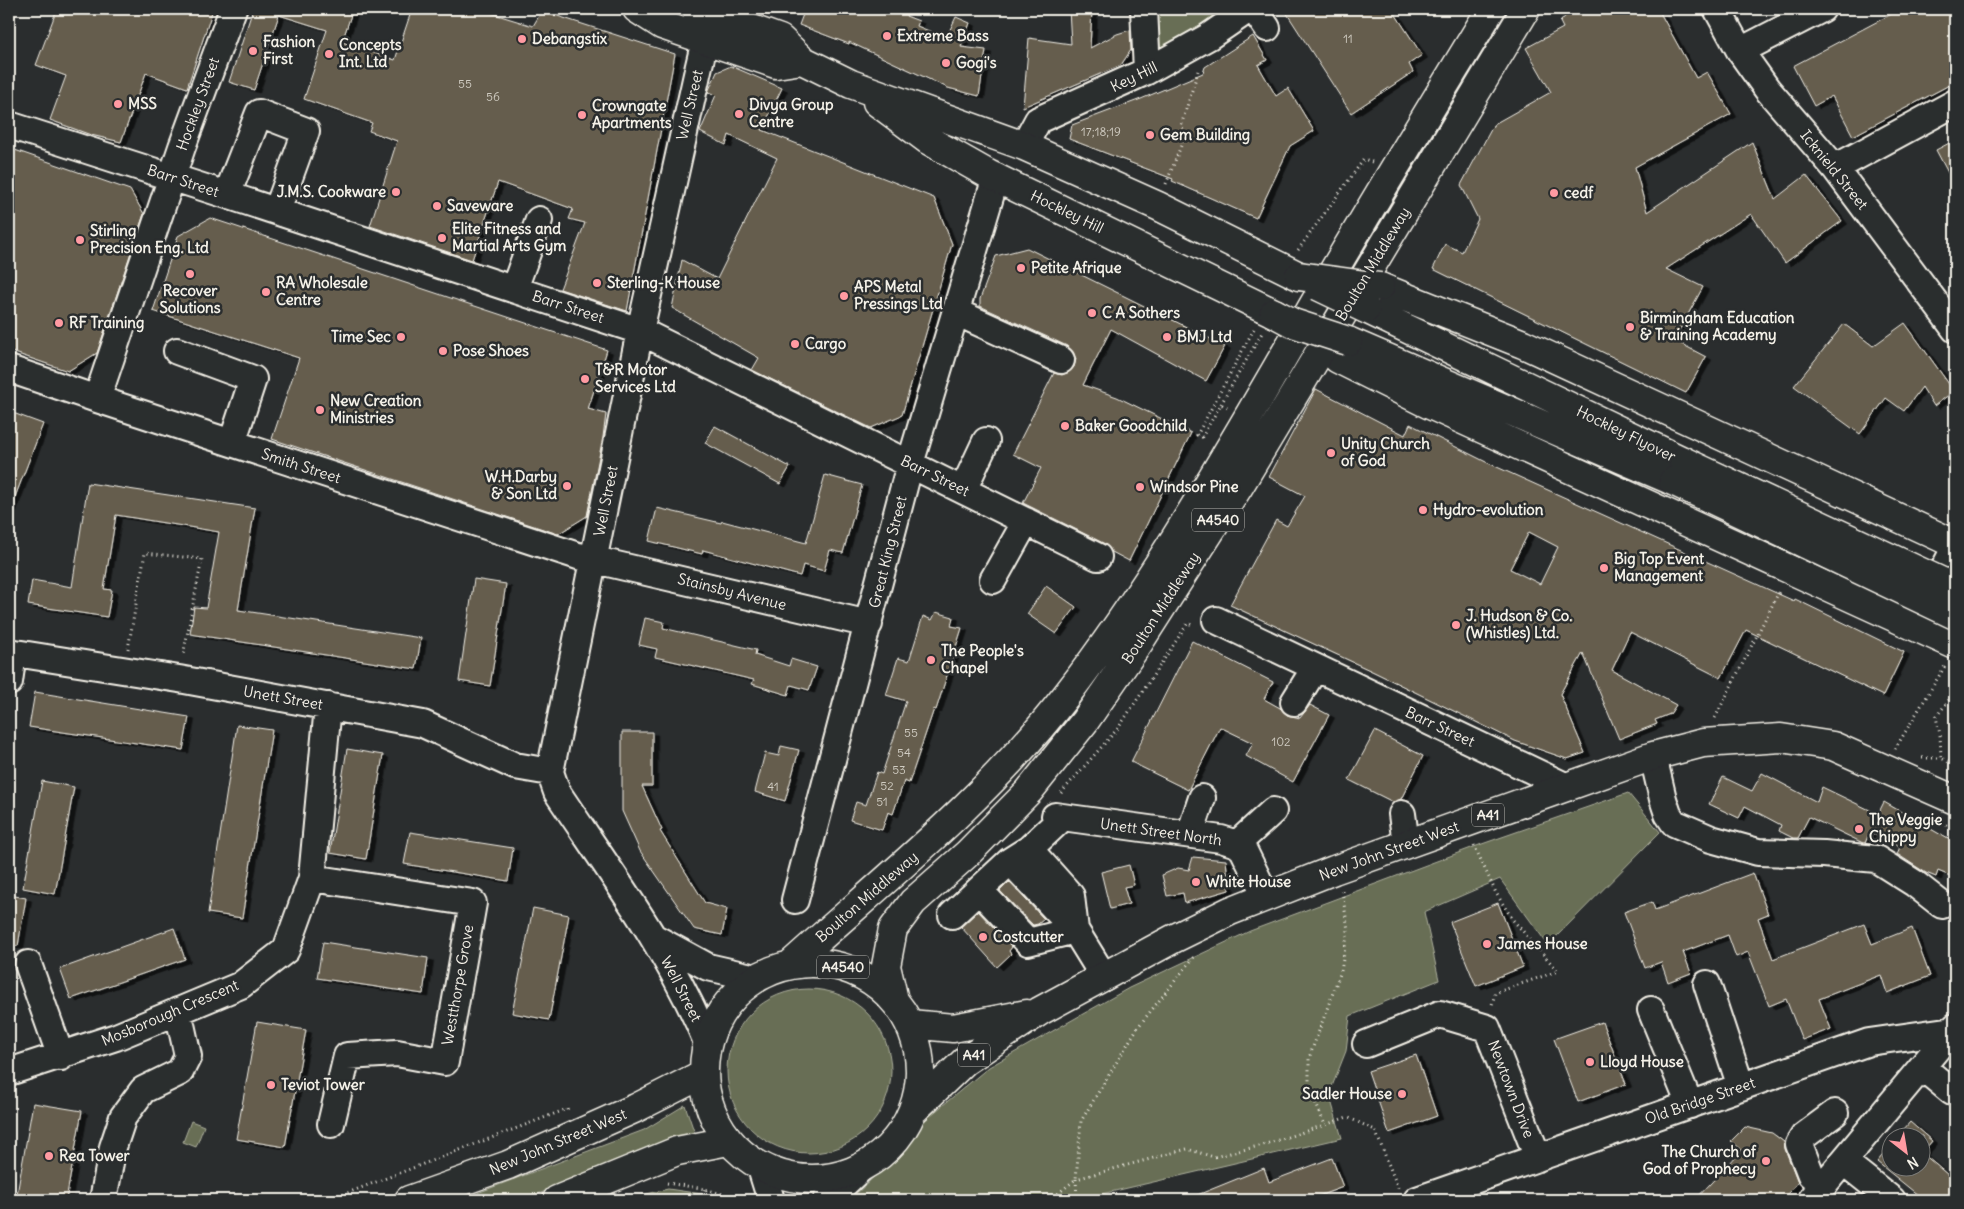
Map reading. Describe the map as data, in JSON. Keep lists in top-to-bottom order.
{
  "streets": {
    "main road": [
      "Hockley Hill",
      "Boulton Middleway",
      "Hockley Flyover",
      "A4540",
      "A41",
      "New John Street West"
    ],
    "street": [
      "Key Hill",
      "Hockley Street",
      "Well Street",
      "Icknield Street",
      "Barr Street",
      "Smith Street",
      "Great King Street",
      "Stainsby Avenue",
      "Unett Street",
      "Unett Street North",
      "Westthorpe Grove",
      "Mosborough Crescent",
      "Newtown Drive",
      "Old Bridge Street"
    ]
  },
  "crossings": [
    ["Key Hill", "Hockley Hill"],
    ["Hockley Street", "Barr Street"],
    ["Hockley Street", "Smith Street"],
    ["Well Street", "Barr Street"],
    ["Well Street", "Hockley Hill"],
    ["Well Street", "Smith Street"],
    ["Well Street", "A4540"],
    ["Well Street", "Stainsby Avenue"],
    ["Well Street", "Unett Street"],
    ["Barr Street", "Great King Street"],
    ["Barr Street", "New John Street West"],
    ["Hockley Hill", "Hockley Flyover"],
    ["Hockley Hill", "Great King Street"],
    ["Boulton Middleway", "A4540"],
    ["Smith Street", "Stainsby Avenue"],
    ["A4540", "New John Street West"],
    ["Great King Street", "Stainsby Avenue"],
    ["Unett Street", "Mosborough Crescent"],
    ["Unett Street North", "New John Street West"],
    ["Westthorpe Grove", "Mosborough Crescent"],
    ["Newtown Drive", "Old Bridge Street"]
  ],
  "places": [
    "Extreme Bass",
    "Debangstix",
    "Fashion First",
    "Concepts Int. Ltd",
    "Gogi's",
    "MSS",
    "Divya Group Centre",
    "Crowngate Apartments",
    "Gem Building",
    "J.M.S. Cookware",
    "cedf",
    "Saveware",
    "Elite Fitness and Martial Arts Gym",
    "Stirling Precision Eng. Ltd",
    "Petite Afrique",
    "Recover Solutions",
    "Sterling-K House",
    "RA Wholesale Centre",
    "APS Metal Pressings Ltd",
    "C A Sothers",
    "RF Training",
    "Birmingham Education & Training Academy",
    "Time Sec",
    "BMJ Ltd",
    "Cargo",
    "Pose Shoes",
    "T&R Motor Services Ltd",
    "New Creation Ministries",
    "Baker Goodchild",
    "Unity Church of God",
    "W.H.Darby & Son Ltd",
    "Windsor Pine",
    "Hydro-evolution",
    "Big Top Event Management",
    "J. Hudson & Co. (Whistles) Ltd.",
    "The People's Chapel",
    "The Veggie Chippy",
    "White House",
    "Costcutter",
    "James House",
    "Lloyd House",
    "Teviot Tower",
    "Sadler House",
    "Rea Tower",
    "The Church of God of Prophecy"
  ],
  "house_numbers": [
    "11",
    "55",
    "56",
    "17;18;19",
    "55",
    "102",
    "54",
    "53",
    "52",
    "41",
    "51"
  ],
  "north": "bottom right"
}
